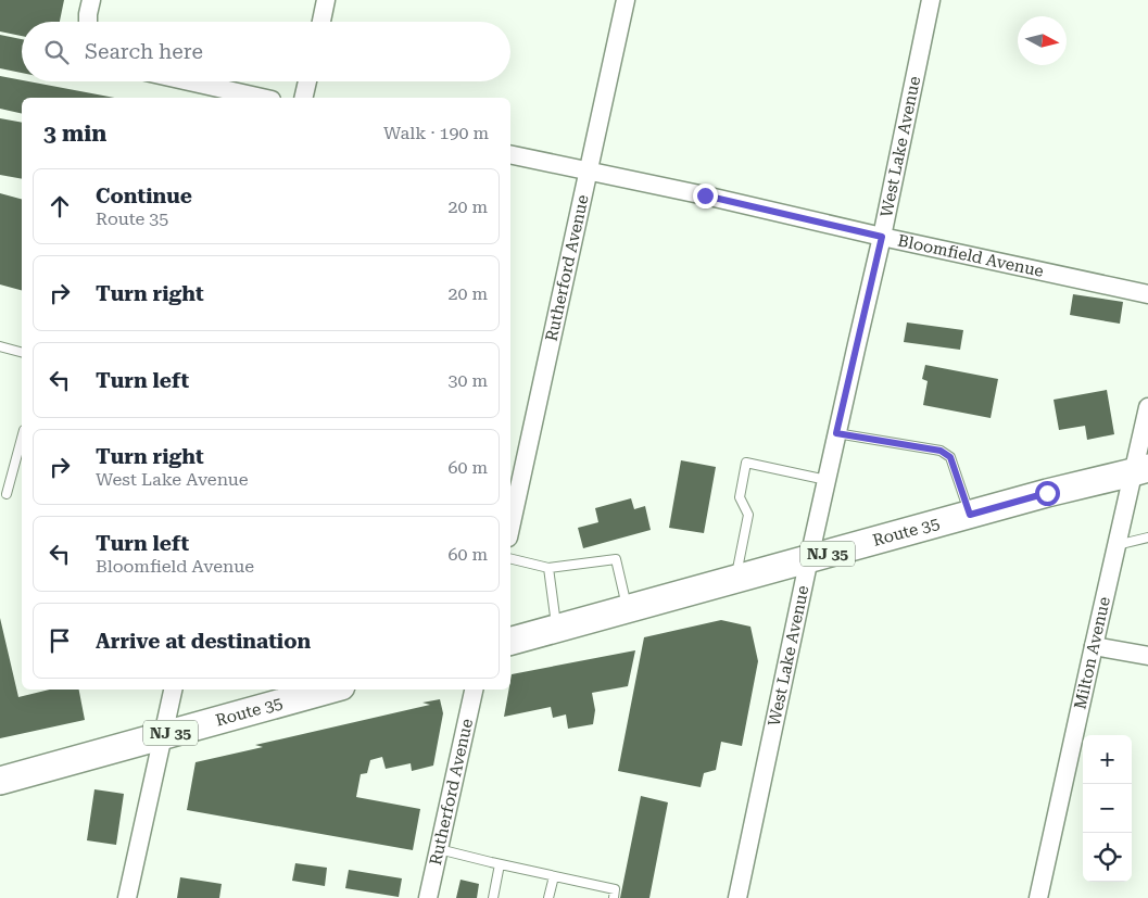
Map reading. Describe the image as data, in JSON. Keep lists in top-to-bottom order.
{
  "streets": {
    "main road": ["Route 35", "NJ 35"],
    "street": [
      "West Lake Avenue",
      "Bloomfield Avenue",
      "Rutherford Avenue",
      "Milton Avenue"
    ]
  },
  "crossings": [
    ["West Lake Avenue", "Bloomfield Avenue"],
    ["West Lake Avenue", "Route 35"],
    ["Bloomfield Avenue", "Rutherford Avenue"],
    ["Route 35", "Milton Avenue"]
  ],
  "north": "right",
  "page": {
    "search": "Search here",
    "heading": ["3 min", "Walk · 190 m"],
    "list": [
      ["Continue", "Route 35", "20 m"],
      ["Turn right", "20 m"],
      ["Turn left", "30 m"],
      ["Turn right", "West Lake Avenue", "60 m"],
      ["Turn left", "Bloomfield Avenue", "60 m"],
      "Arrive at destination"
    ],
    "map_buttons": ["+", "−"]
  }
}
